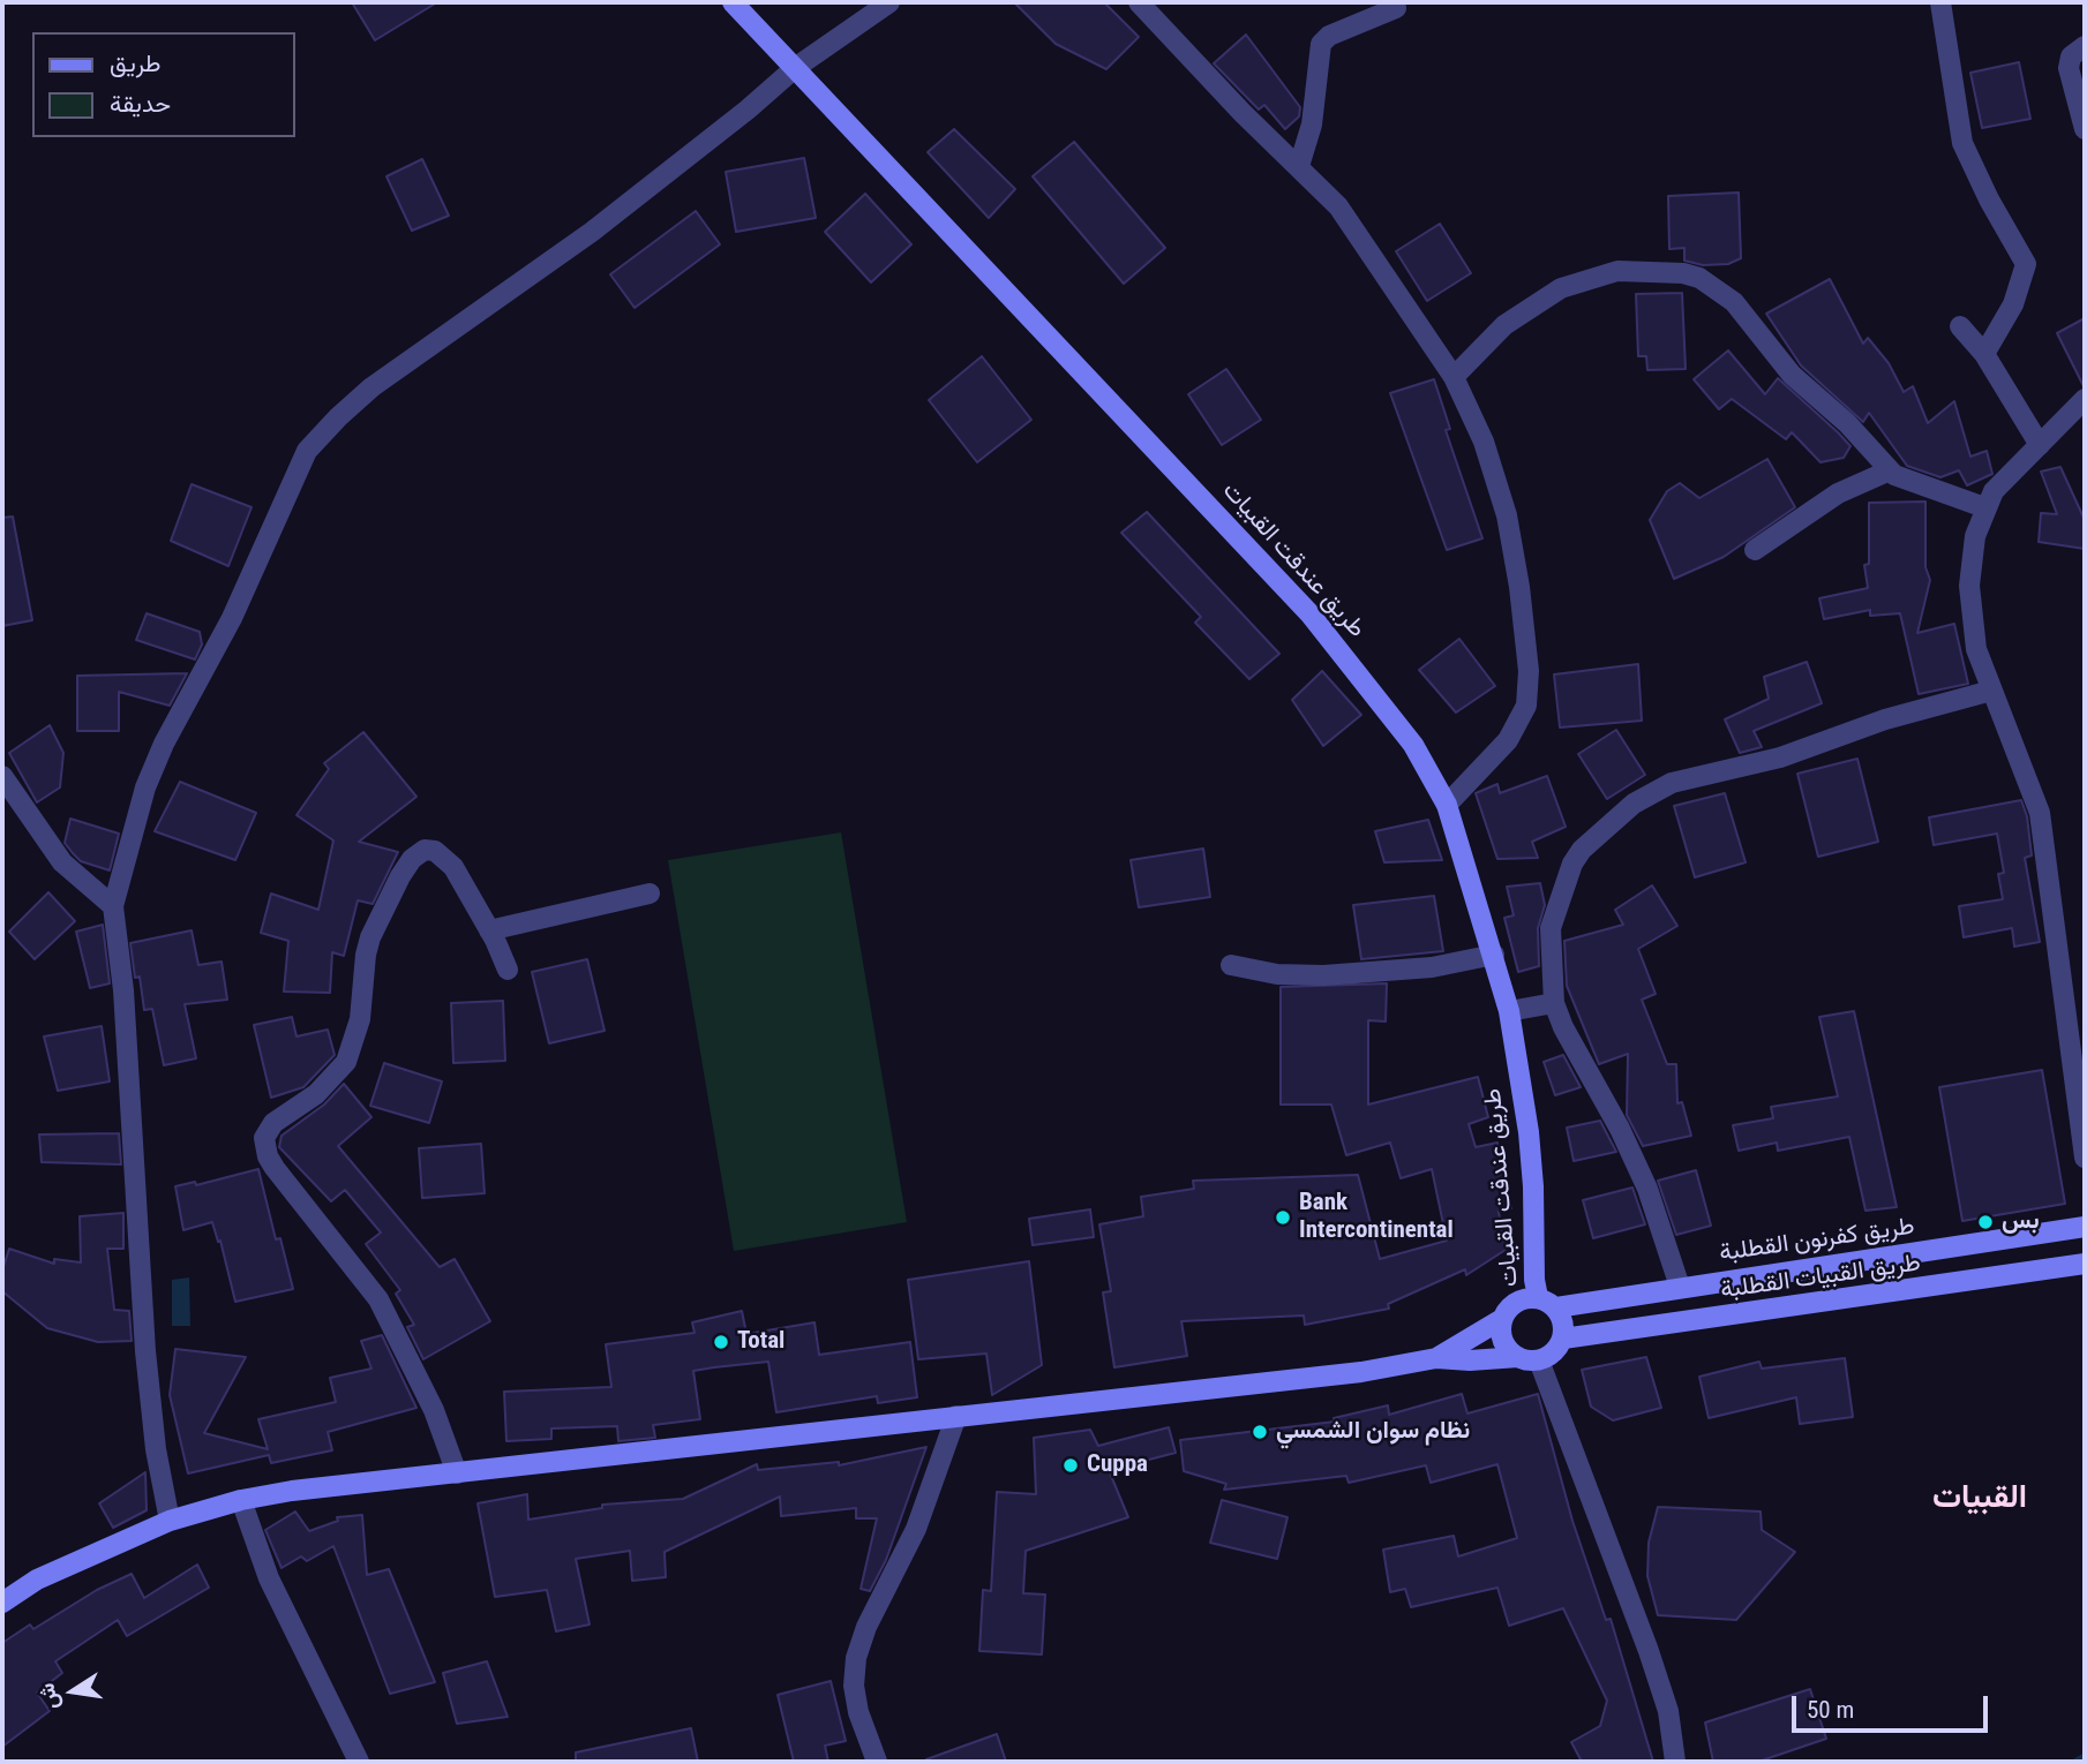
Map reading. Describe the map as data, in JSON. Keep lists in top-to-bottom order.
{
  "streets": {
    "main road": ["طريق عندقت القبيات", "طريق كفرنون القطلبة", "طريق القبيات القطلبة"]
  },
  "crossings": [
    ["طريق عندقت القبيات", "طريق كفرنون القطلبة"],
    ["طريق عندقت القبيات", "طريق القبيات القطلبة"],
    ["طريق كفرنون القطلبة", "طريق القبيات القطلبة"]
  ],
  "districts": ["القبيات"],
  "places": [
    "Bank Intercontinental",
    "بس",
    "Total",
    "نظام سوان الشمسي",
    "Cuppa"
  ],
  "legend": ["طريق", "حديقة"],
  "scale_bar": "50 m",
  "north": "left"
}
